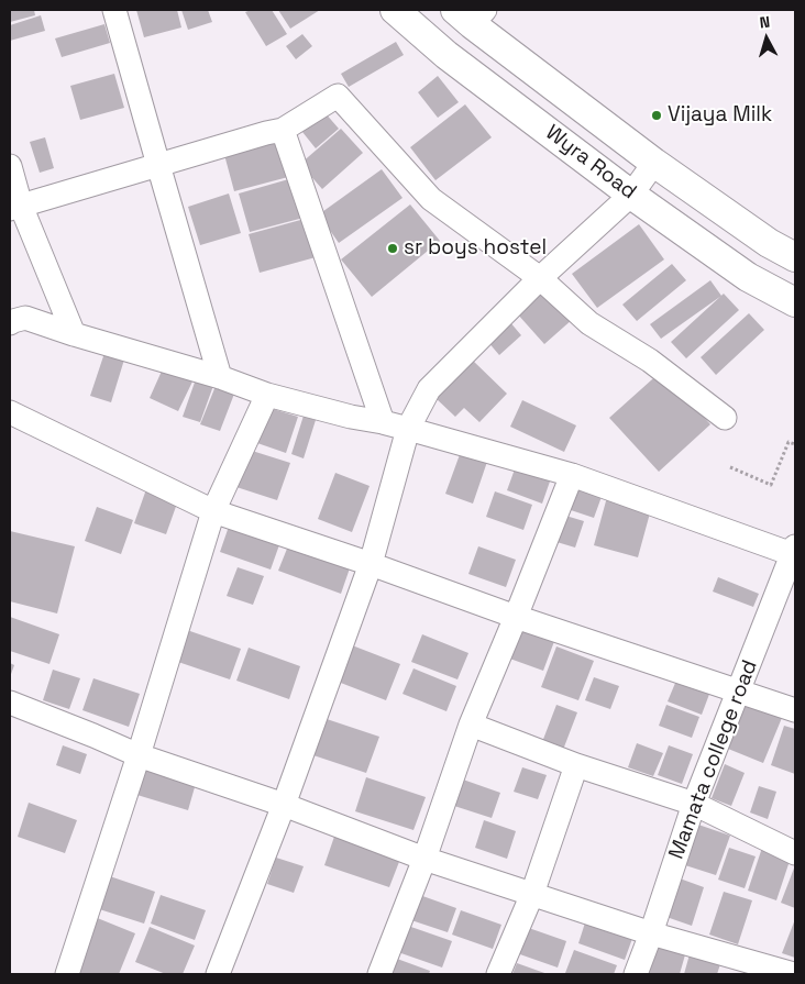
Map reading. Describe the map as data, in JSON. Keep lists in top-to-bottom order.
{
  "streets": {
    "main road": ["Wyra Road"],
    "street": ["Mamata college road"]
  },
  "places": ["Vijaya Milk", "sr boys hostel"],
  "north": "top"
}
